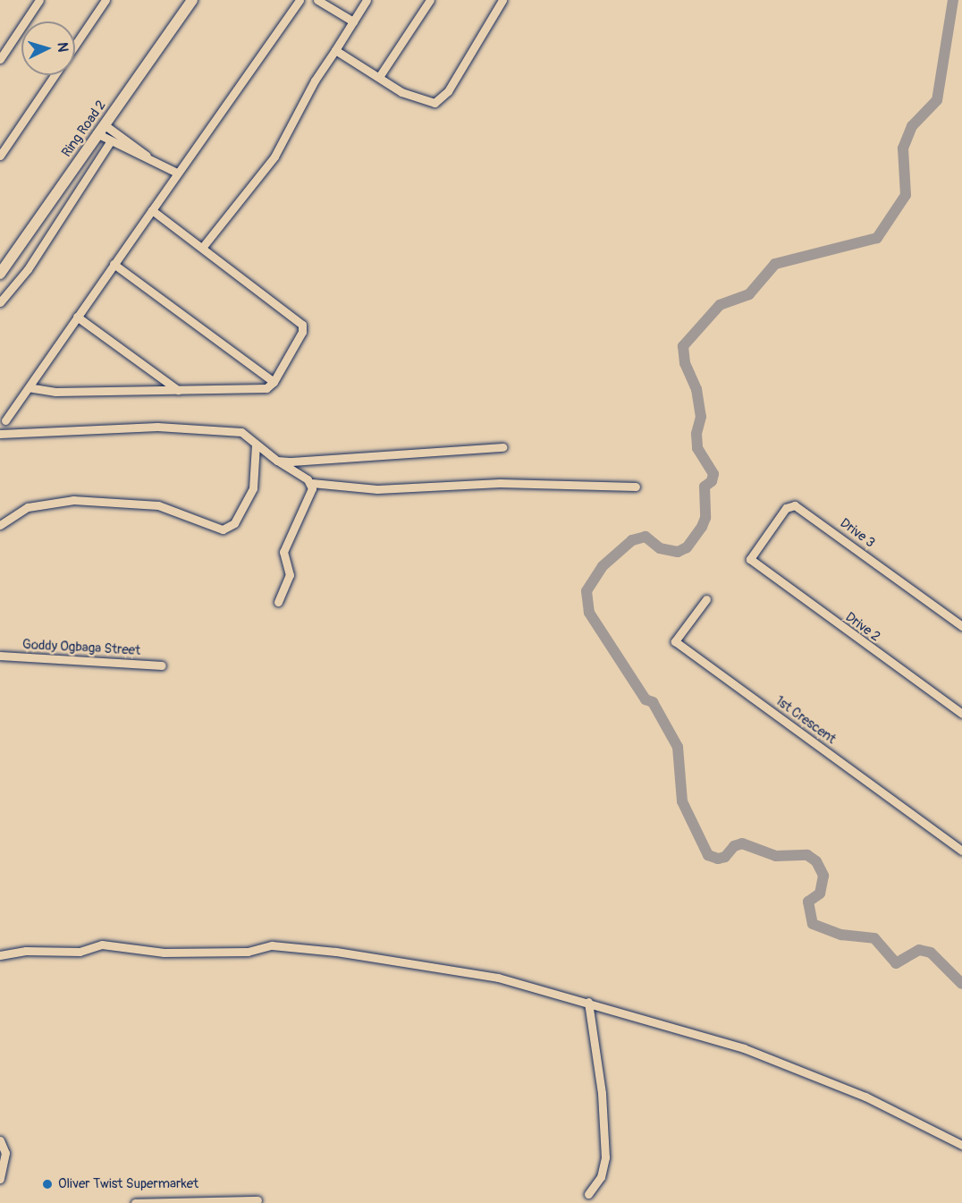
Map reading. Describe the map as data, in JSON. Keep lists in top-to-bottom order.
{
  "streets": {
    "main road": ["Ring Road 2"],
    "street": [
      "Drive 3",
      "Drive 2",
      "Goddy Ogbaga Street",
      "1st Crescent"
    ]
  },
  "crossings": [
    ["Drive 3", "Drive 2"]
  ],
  "places": ["Oliver Twist Supermarket"],
  "north": "right"
}
